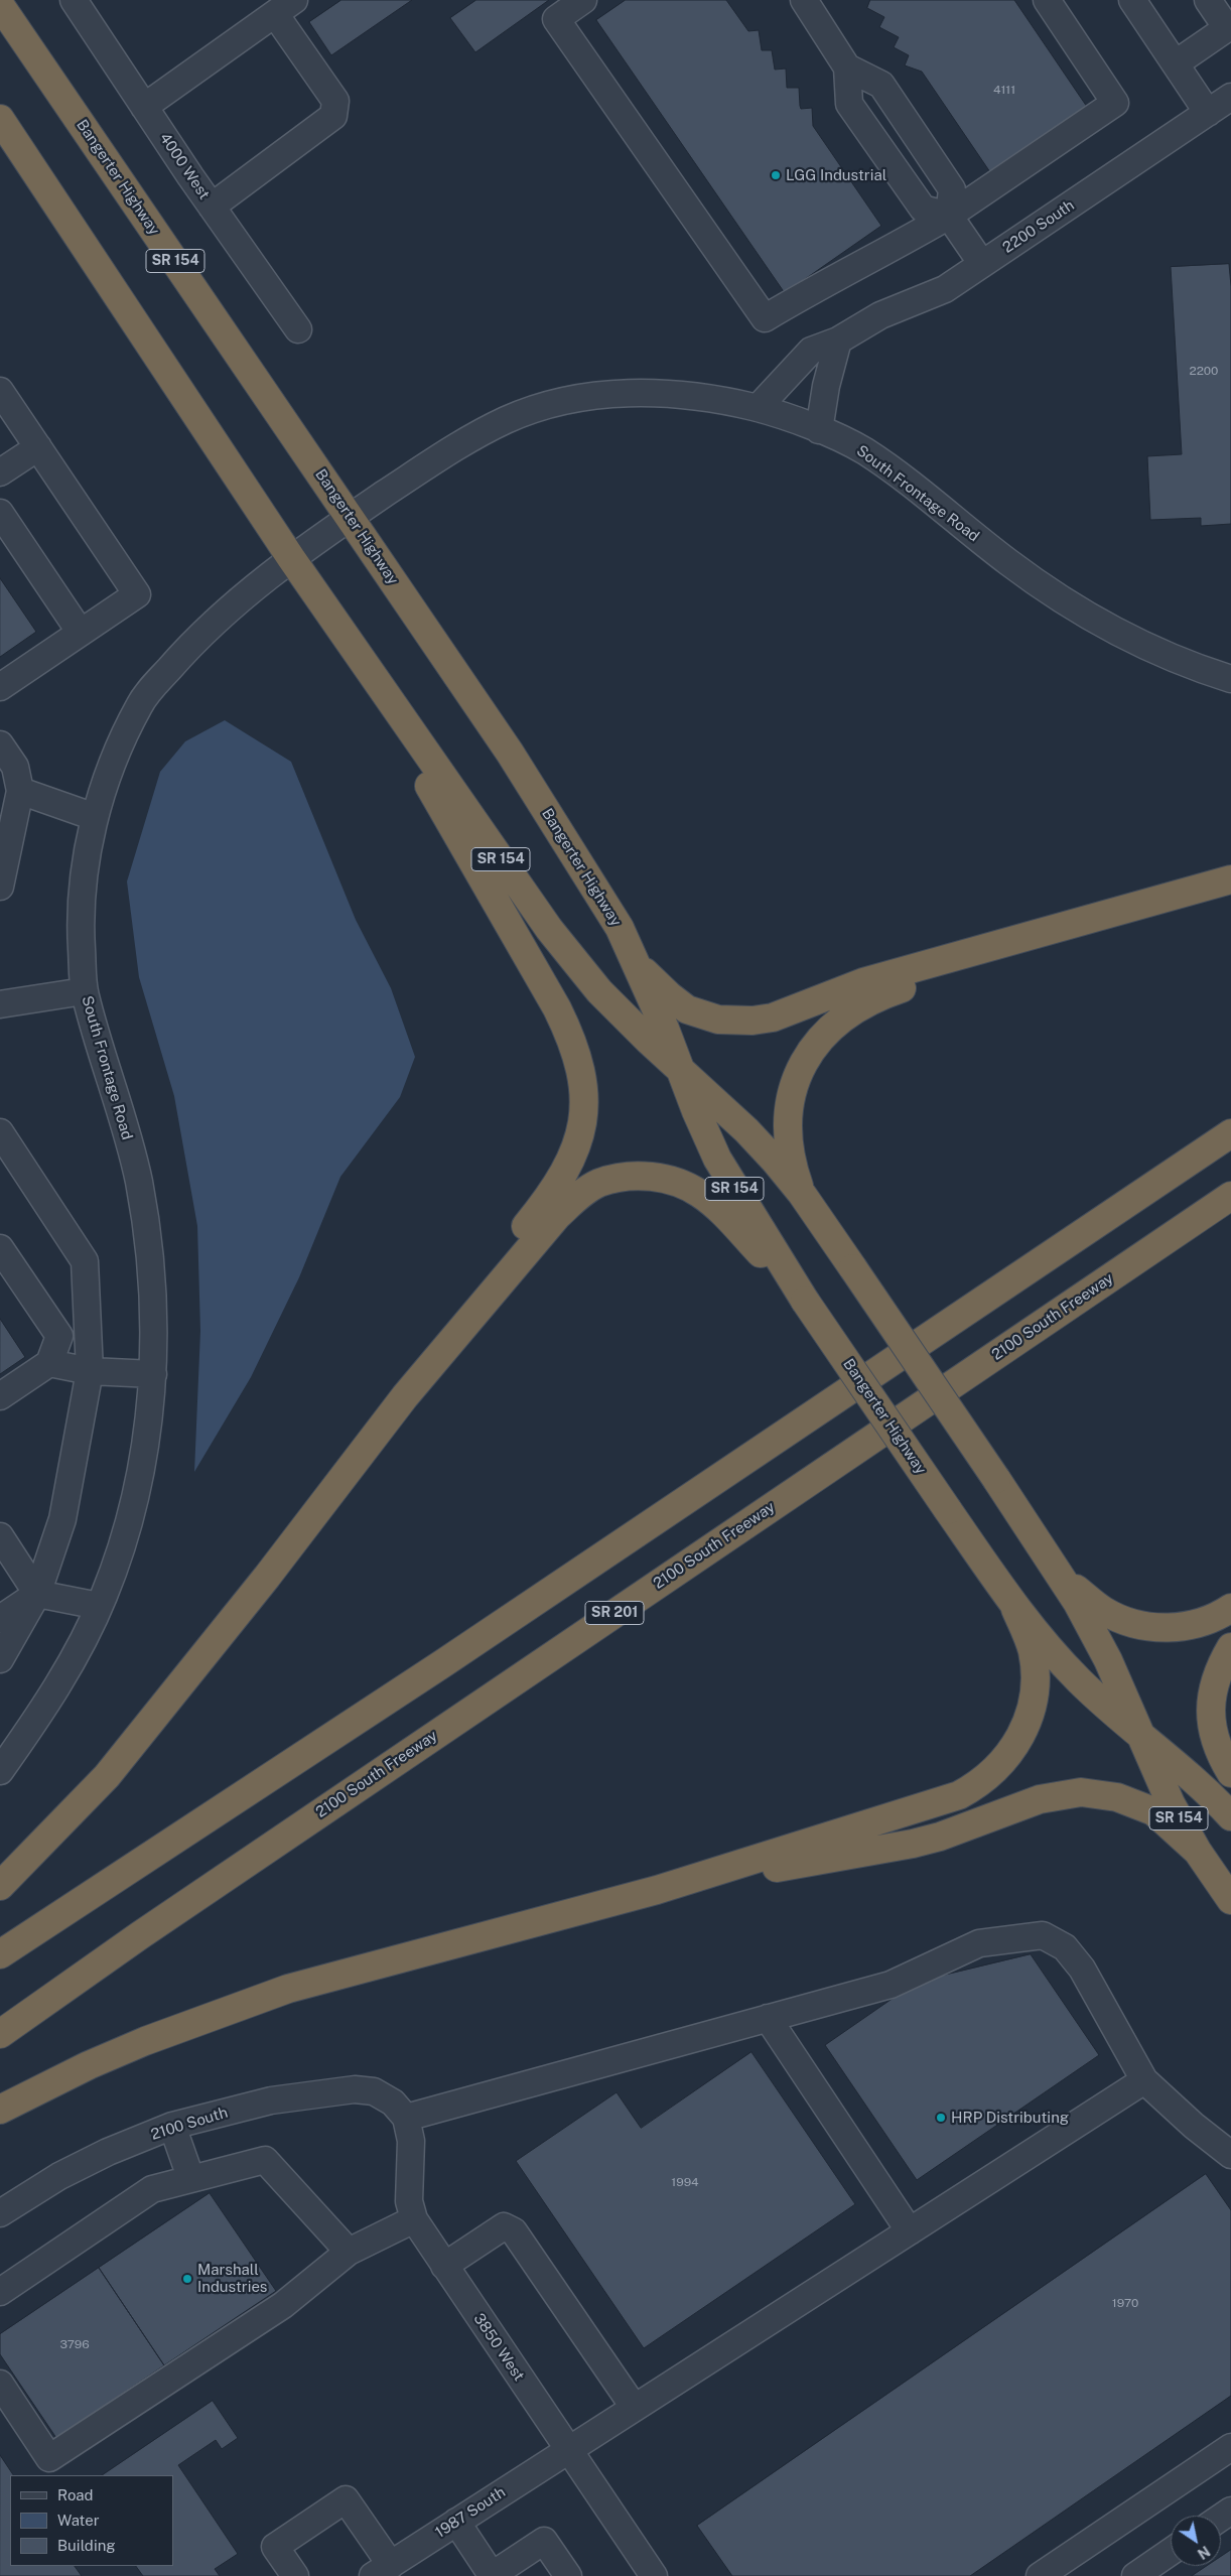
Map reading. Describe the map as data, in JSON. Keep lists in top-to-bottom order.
{
  "streets": {
    "highway": [
      "Bangerter Highway",
      "SR 154",
      "2100 South Freeway",
      "SR 201"
    ],
    "street": [
      "4000 West",
      "2200 South",
      "South Frontage Road",
      "2100 South",
      "3850 West",
      "1987 South"
    ]
  },
  "crossings": [
    ["Bangerter Highway", "South Frontage Road"],
    ["2200 South", "South Frontage Road"],
    ["2100 South", "3850 West"],
    ["3850 West", "1987 South"]
  ],
  "places": ["LGG Industrial", "HRP Distributing", "Marshall Industries"],
  "house_numbers": [
    "4111",
    "2200",
    "1994",
    "1970",
    "3796"
  ],
  "legend": ["Road", "Water", "Building"],
  "north": "bottom right"
}
